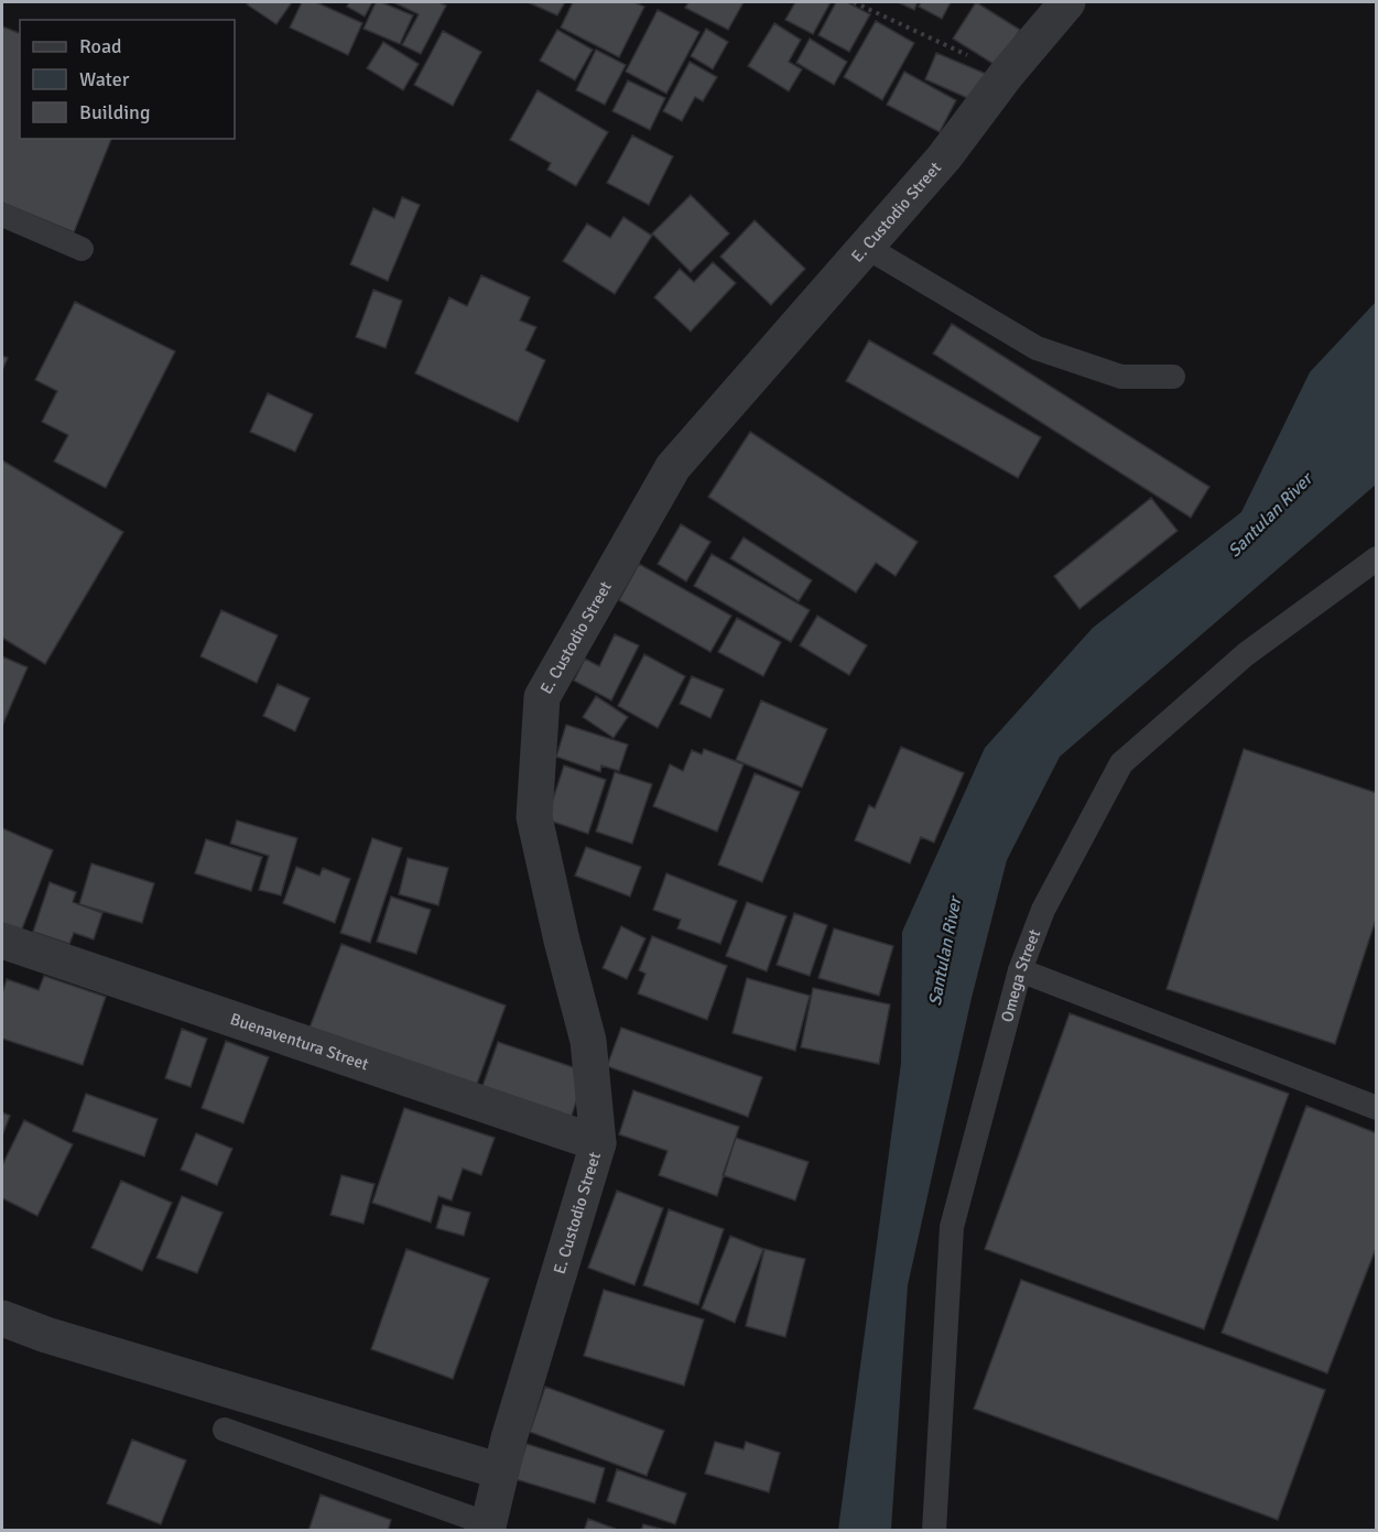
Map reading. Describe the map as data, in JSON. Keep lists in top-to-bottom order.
{
  "streets": {
    "street": ["E. Custodio Street", "Buenaventura Street"],
    "lane": ["Omega Street"]
  },
  "crossings": [
    ["E. Custodio Street", "Buenaventura Street"]
  ],
  "water": ["Santulan River"],
  "legend": ["Road", "Water", "Building"]
}
